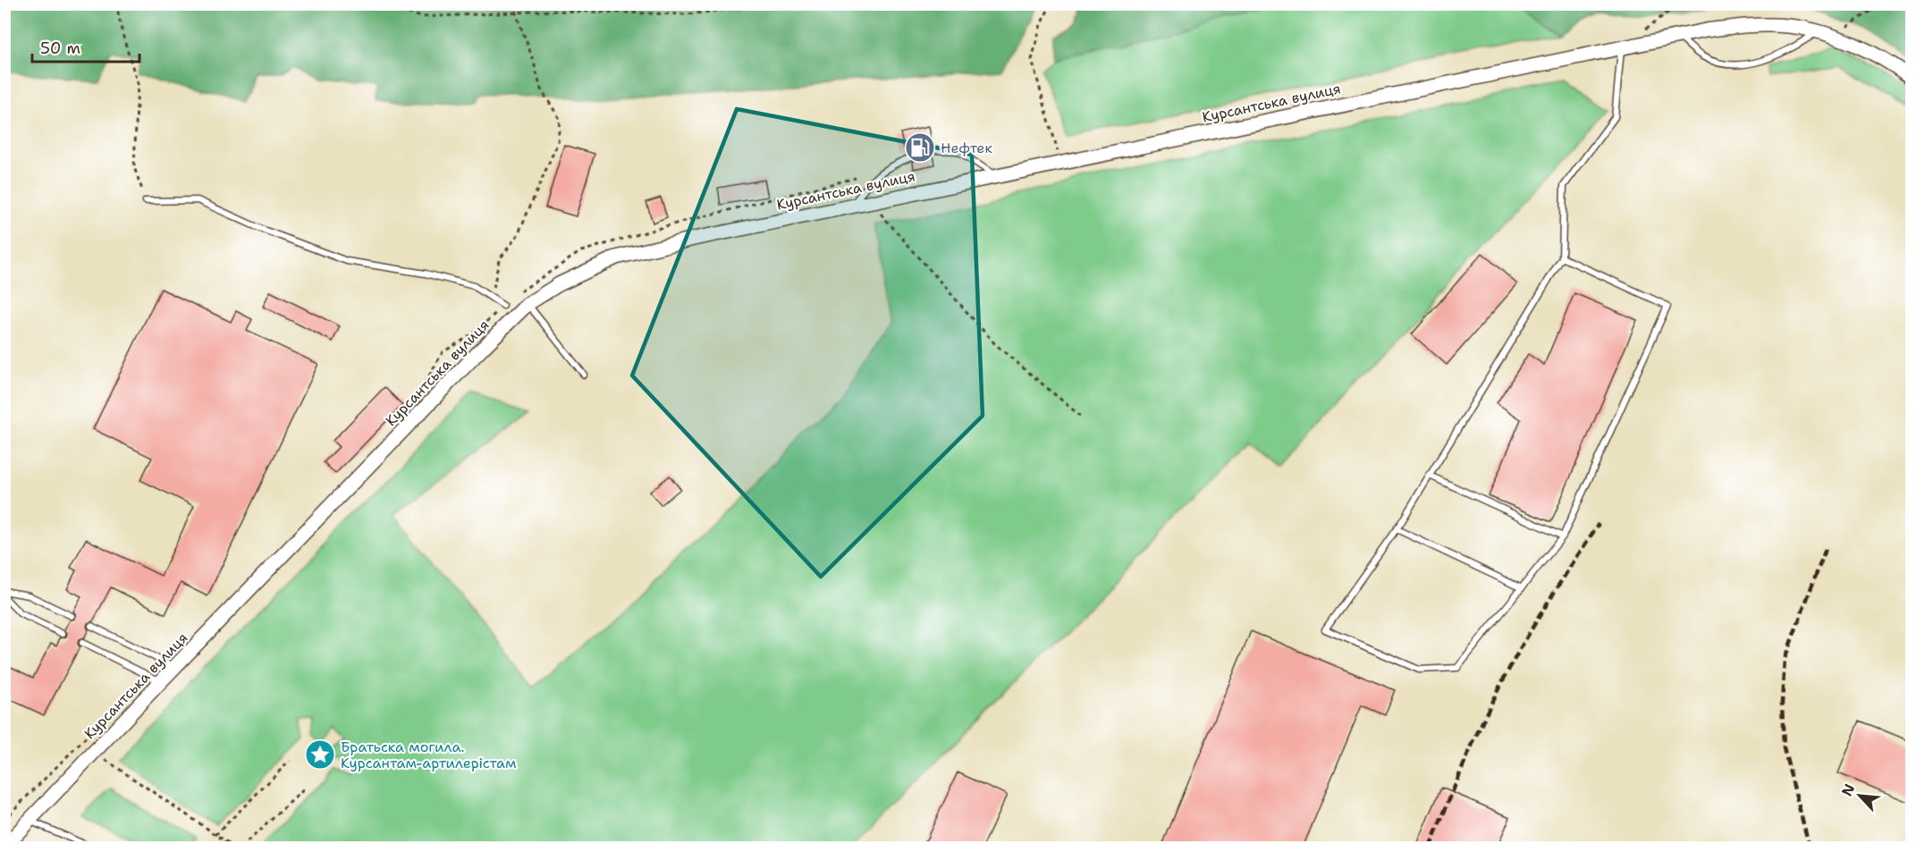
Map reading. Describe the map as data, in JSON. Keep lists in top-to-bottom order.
{
  "streets": {
    "street": ["Курсантська вулиця"]
  },
  "places": {
    "fuel station": ["Нефтек"],
    "place": ["Братьска могила. Курсантам-артилерістам"]
  },
  "scale_bar": "50 m",
  "north": "top left"
}
